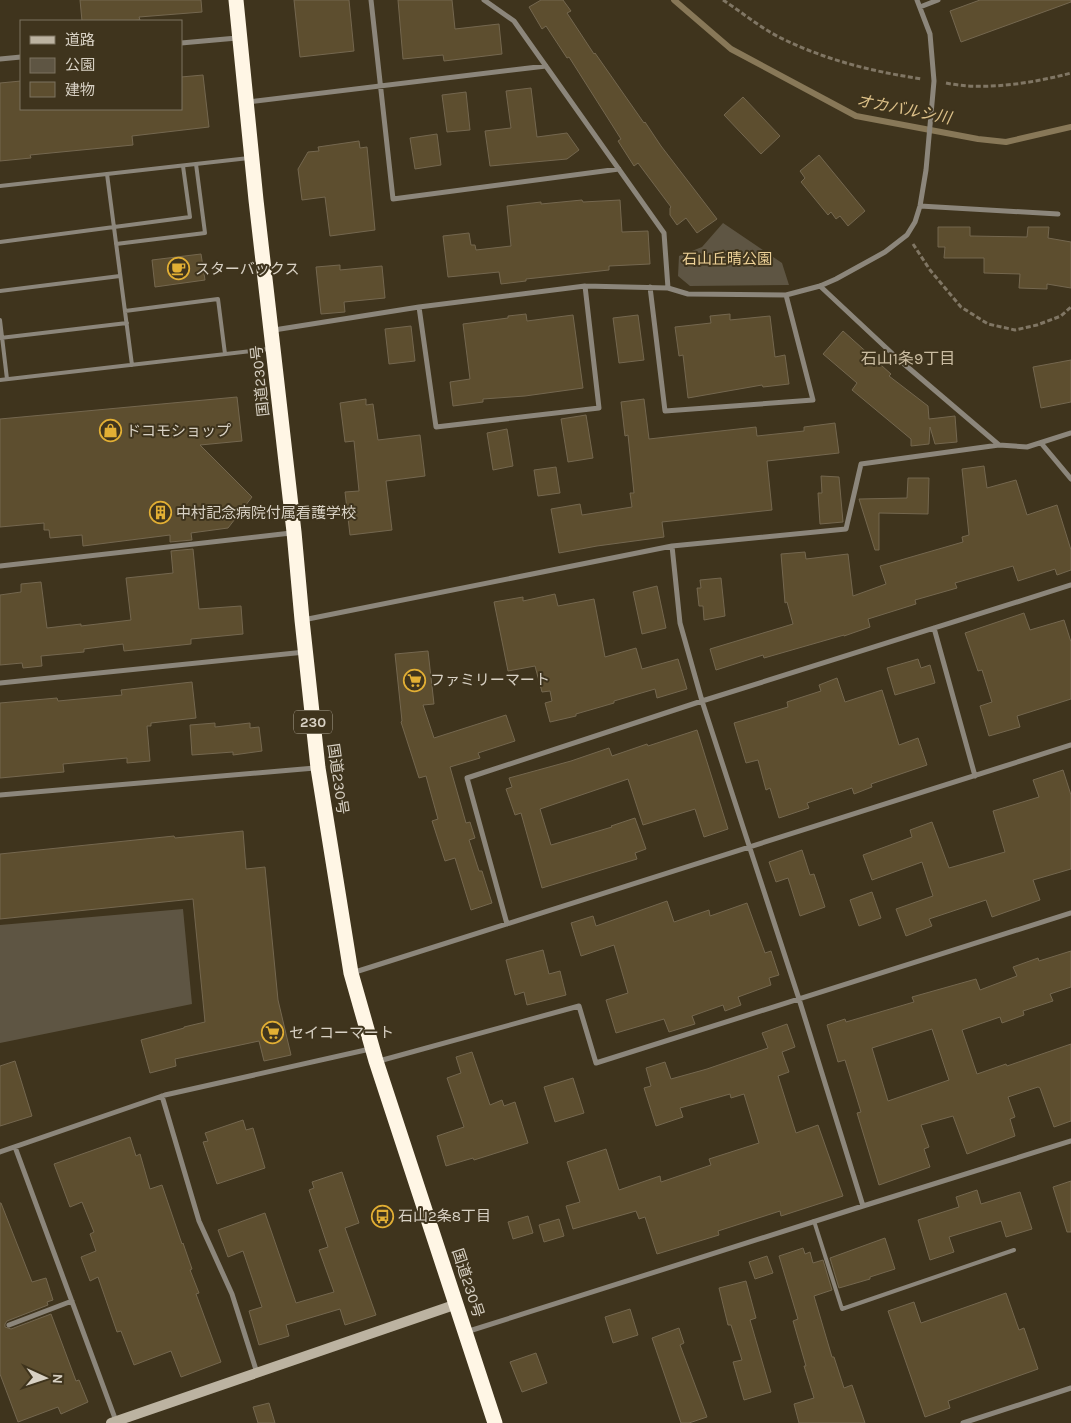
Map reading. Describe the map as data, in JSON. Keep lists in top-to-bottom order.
{
  "streets": {
    "highway": ["国道230号", "230"]
  },
  "districts": ["石山1条9丁目"],
  "water": ["オカバルシ川"],
  "parks": ["石山丘晴公園"],
  "places": {
    "cafe": ["スターバックス"],
    "shop": ["ドコモショップ"],
    "building": ["中村記念病院付属看護学校"],
    "supermarket": ["ファミリーマート", "セイコーマート"],
    "bus stop": ["石山2条8丁目"]
  },
  "legend": ["道路", "公園", "建物"],
  "north": "right"
}
